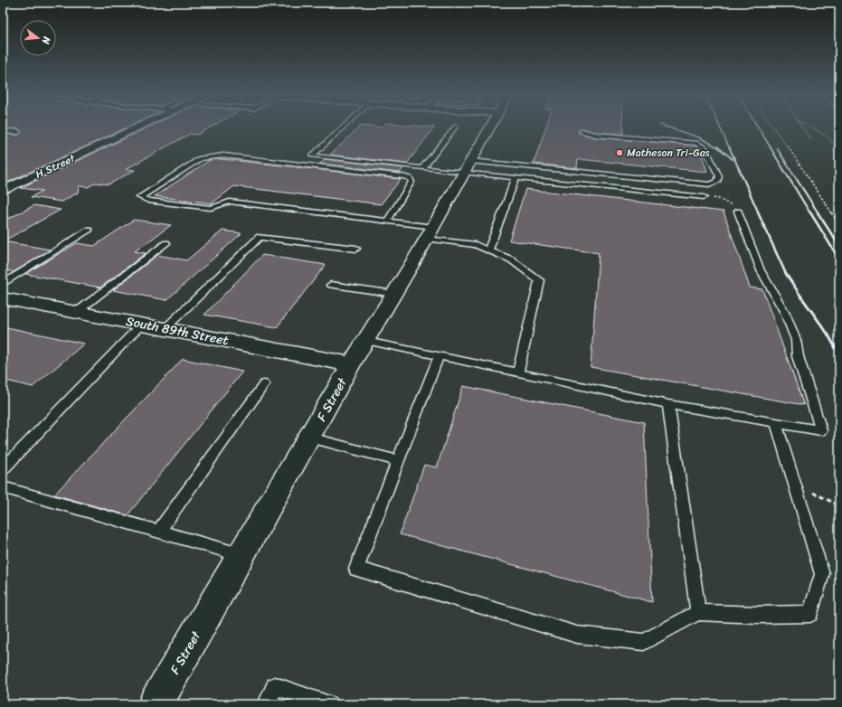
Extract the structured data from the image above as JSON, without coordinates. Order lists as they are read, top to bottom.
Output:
{
  "streets": {
    "main road": ["H Street", "South 89th Street", "F Street"]
  },
  "crossings": [
    ["South 89th Street", "F Street"]
  ],
  "places": ["Matheson Tri-Gas"],
  "north": "right"
}
